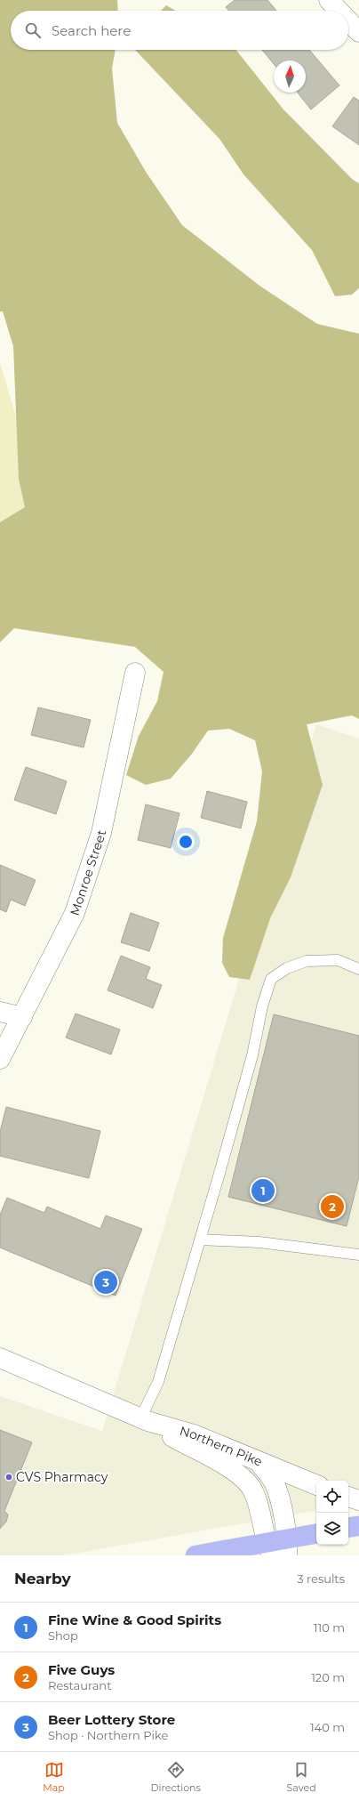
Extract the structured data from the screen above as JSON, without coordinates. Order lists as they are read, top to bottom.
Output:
{
  "streets": {
    "main road": ["Monroe Street", "Northern Pike"]
  },
  "places": ["CVS Pharmacy"],
  "north": "top",
  "page": {
    "search": "Search here",
    "pins": ["1", "2", "3"],
    "heading": ["Nearby", "3 results"],
    "list": [
      {
        "mark": "1",
        "name": "Fine Wine & Good Spirits",
        "note": "Shop",
        "value": "110 m"
      },
      {
        "mark": "2",
        "name": "Five Guys",
        "note": "Restaurant",
        "value": "120 m"
      },
      {
        "mark": "3",
        "name": "Beer Lottery Store",
        "note": "Shop · Northern Pike",
        "value": "140 m"
      }
    ],
    "nav": ["Map", "Directions", "Saved"]
  }
}
